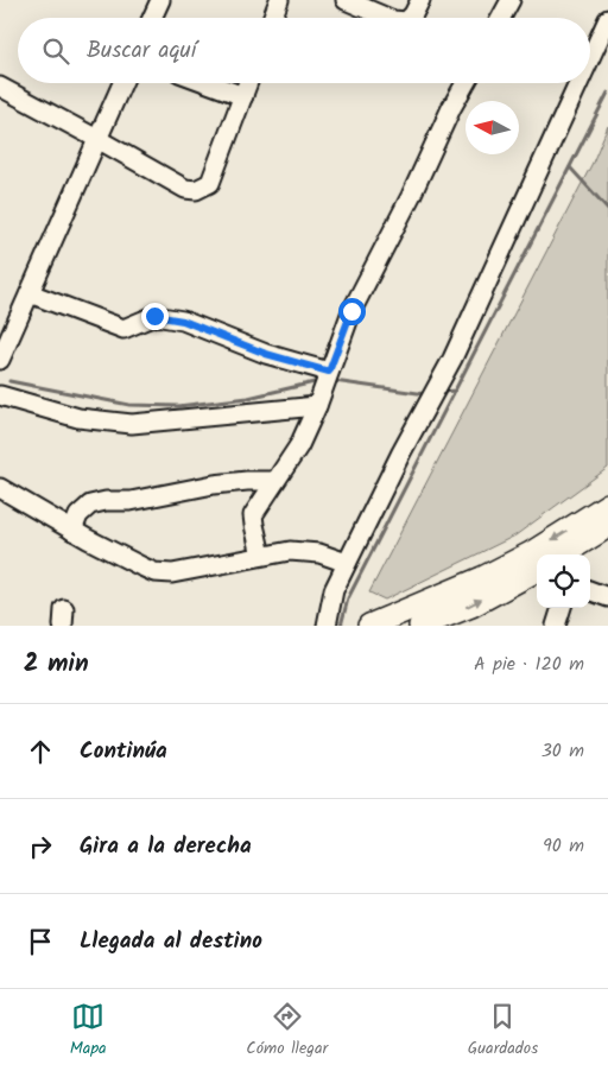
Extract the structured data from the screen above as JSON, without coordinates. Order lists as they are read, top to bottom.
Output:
{
  "north": "left",
  "page": {
    "search": "Buscar aquí",
    "heading": ["2 min", "A pie · 120 m"],
    "list": [
      ["Continúa", "30 m"],
      ["Gira a la derecha", "90 m"],
      "Llegada al destino"
    ],
    "nav": ["Mapa", "Cómo llegar", "Guardados"]
  }
}
